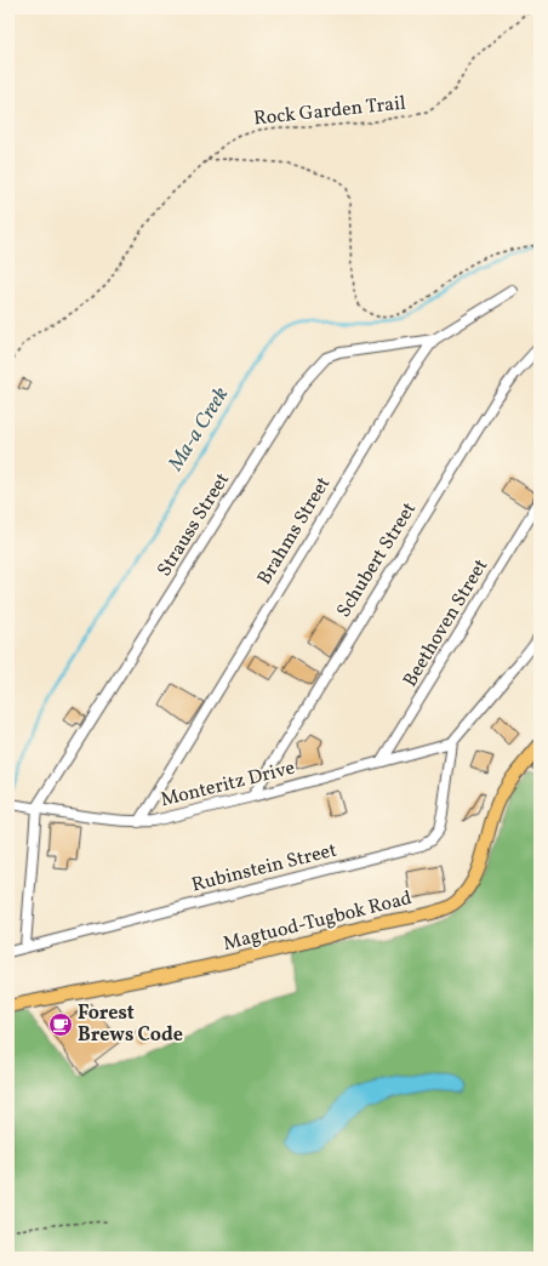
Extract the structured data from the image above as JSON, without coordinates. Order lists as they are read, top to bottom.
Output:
{
  "streets": {
    "main road": ["Magtuod-Tugbok Road"],
    "street": [
      "Strauss Street",
      "Brahms Street",
      "Schubert Street",
      "Beethoven Street",
      "Monteritz Drive",
      "Rubinstein Street"
    ],
    "path": ["Rock Garden Trail"]
  },
  "crossings": [
    ["Strauss Street", "Brahms Street"],
    ["Strauss Street", "Monteritz Drive"],
    ["Brahms Street", "Monteritz Drive"],
    ["Schubert Street", "Monteritz Drive"],
    ["Beethoven Street", "Monteritz Drive"],
    ["Monteritz Drive", "Rubinstein Street"]
  ],
  "water": ["Ma-a Creek"],
  "places": {
    "cafe": ["Forest Brews Code"]
  }
}
